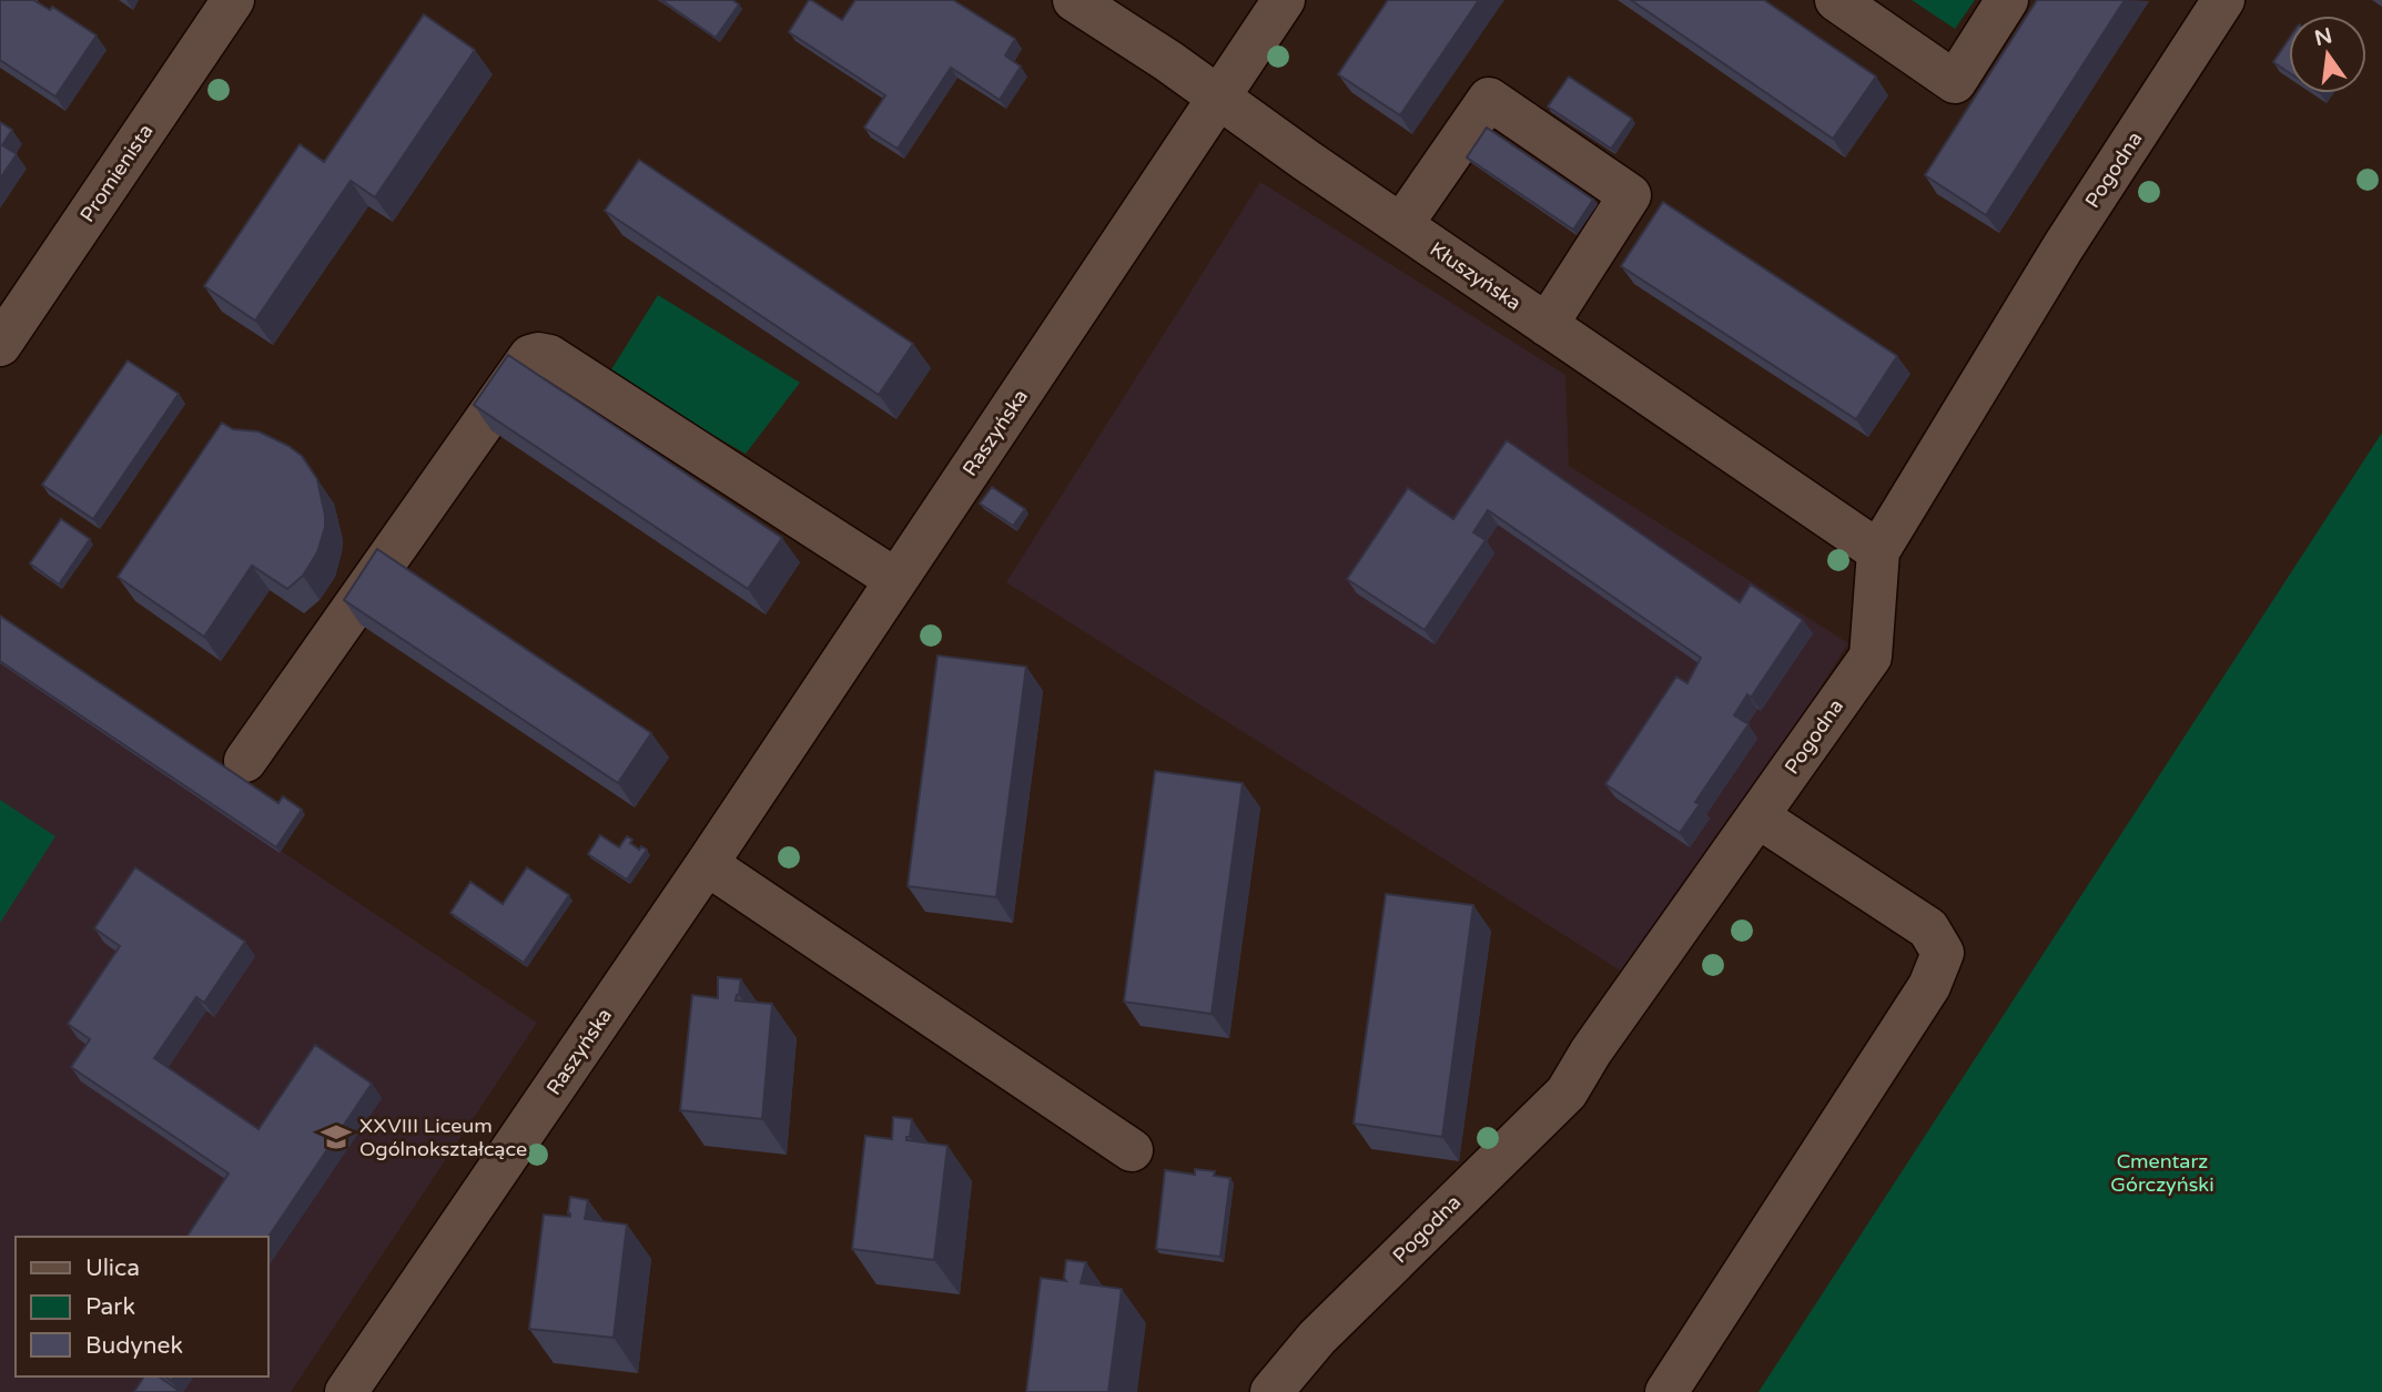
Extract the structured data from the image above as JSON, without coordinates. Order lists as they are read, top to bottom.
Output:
{
  "streets": {
    "street": [
      "Pogodna",
      "Promienista",
      "Kłuszyńska",
      "Raszyńska"
    ]
  },
  "crossings": [
    ["Pogodna", "Kłuszyńska"],
    ["Kłuszyńska", "Raszyńska"]
  ],
  "parks": ["Cmentarz Górczyński"],
  "places": {
    "school or university": ["XXVIII Liceum Ogólnokształcące"]
  },
  "legend": ["Ulica", "Park", "Budynek"],
  "north": "top"
}
